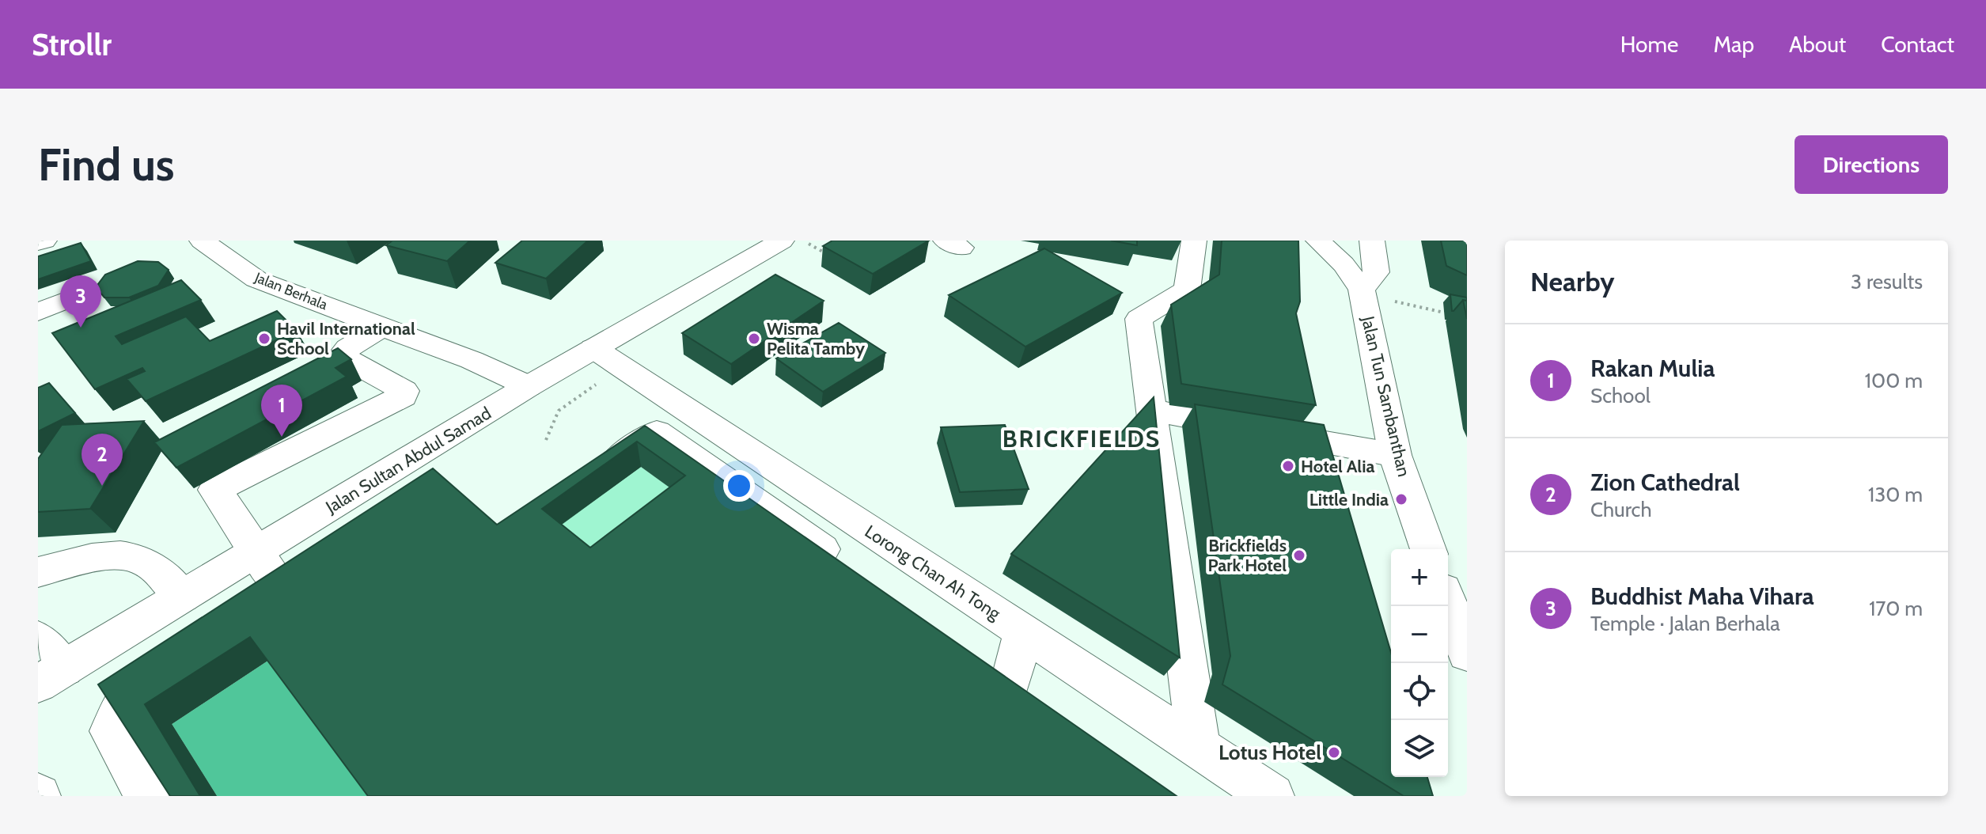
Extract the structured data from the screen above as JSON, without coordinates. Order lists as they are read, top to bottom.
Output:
{
  "streets": {
    "main road": [
      "Jalan Berhala",
      "Jalan Tun Sambanthan",
      "Jalan Sultan Abdul Samad",
      "Lorong Chan Ah Tong"
    ]
  },
  "crossings": [
    ["Jalan Berhala", "Jalan Sultan Abdul Samad"],
    ["Jalan Sultan Abdul Samad", "Lorong Chan Ah Tong"]
  ],
  "districts": ["BRICKFIELDS"],
  "places": [
    "Havil International School",
    "Wisma Pelita Tamby",
    "Hotel Alia",
    "Little India",
    "Brickfields Park Hotel",
    "Lotus Hotel"
  ],
  "page": {
    "header": "Strollr",
    "nav": [
      "Home",
      "Map",
      "About",
      "Contact"
    ],
    "buttons": "Directions",
    "title": "Find us",
    "heading": ["Nearby", "3 results"],
    "pins": ["3", "1", "2"],
    "list": [
      {
        "mark": "1",
        "name": "Rakan Mulia",
        "note": "School",
        "value": "100 m"
      },
      {
        "mark": "2",
        "name": "Zion Cathedral",
        "note": "Church",
        "value": "130 m"
      },
      {
        "mark": "3",
        "name": "Buddhist Maha Vihara",
        "note": "Temple · Jalan Berhala",
        "value": "170 m"
      }
    ],
    "map_buttons": ["+", "−"]
  }
}
